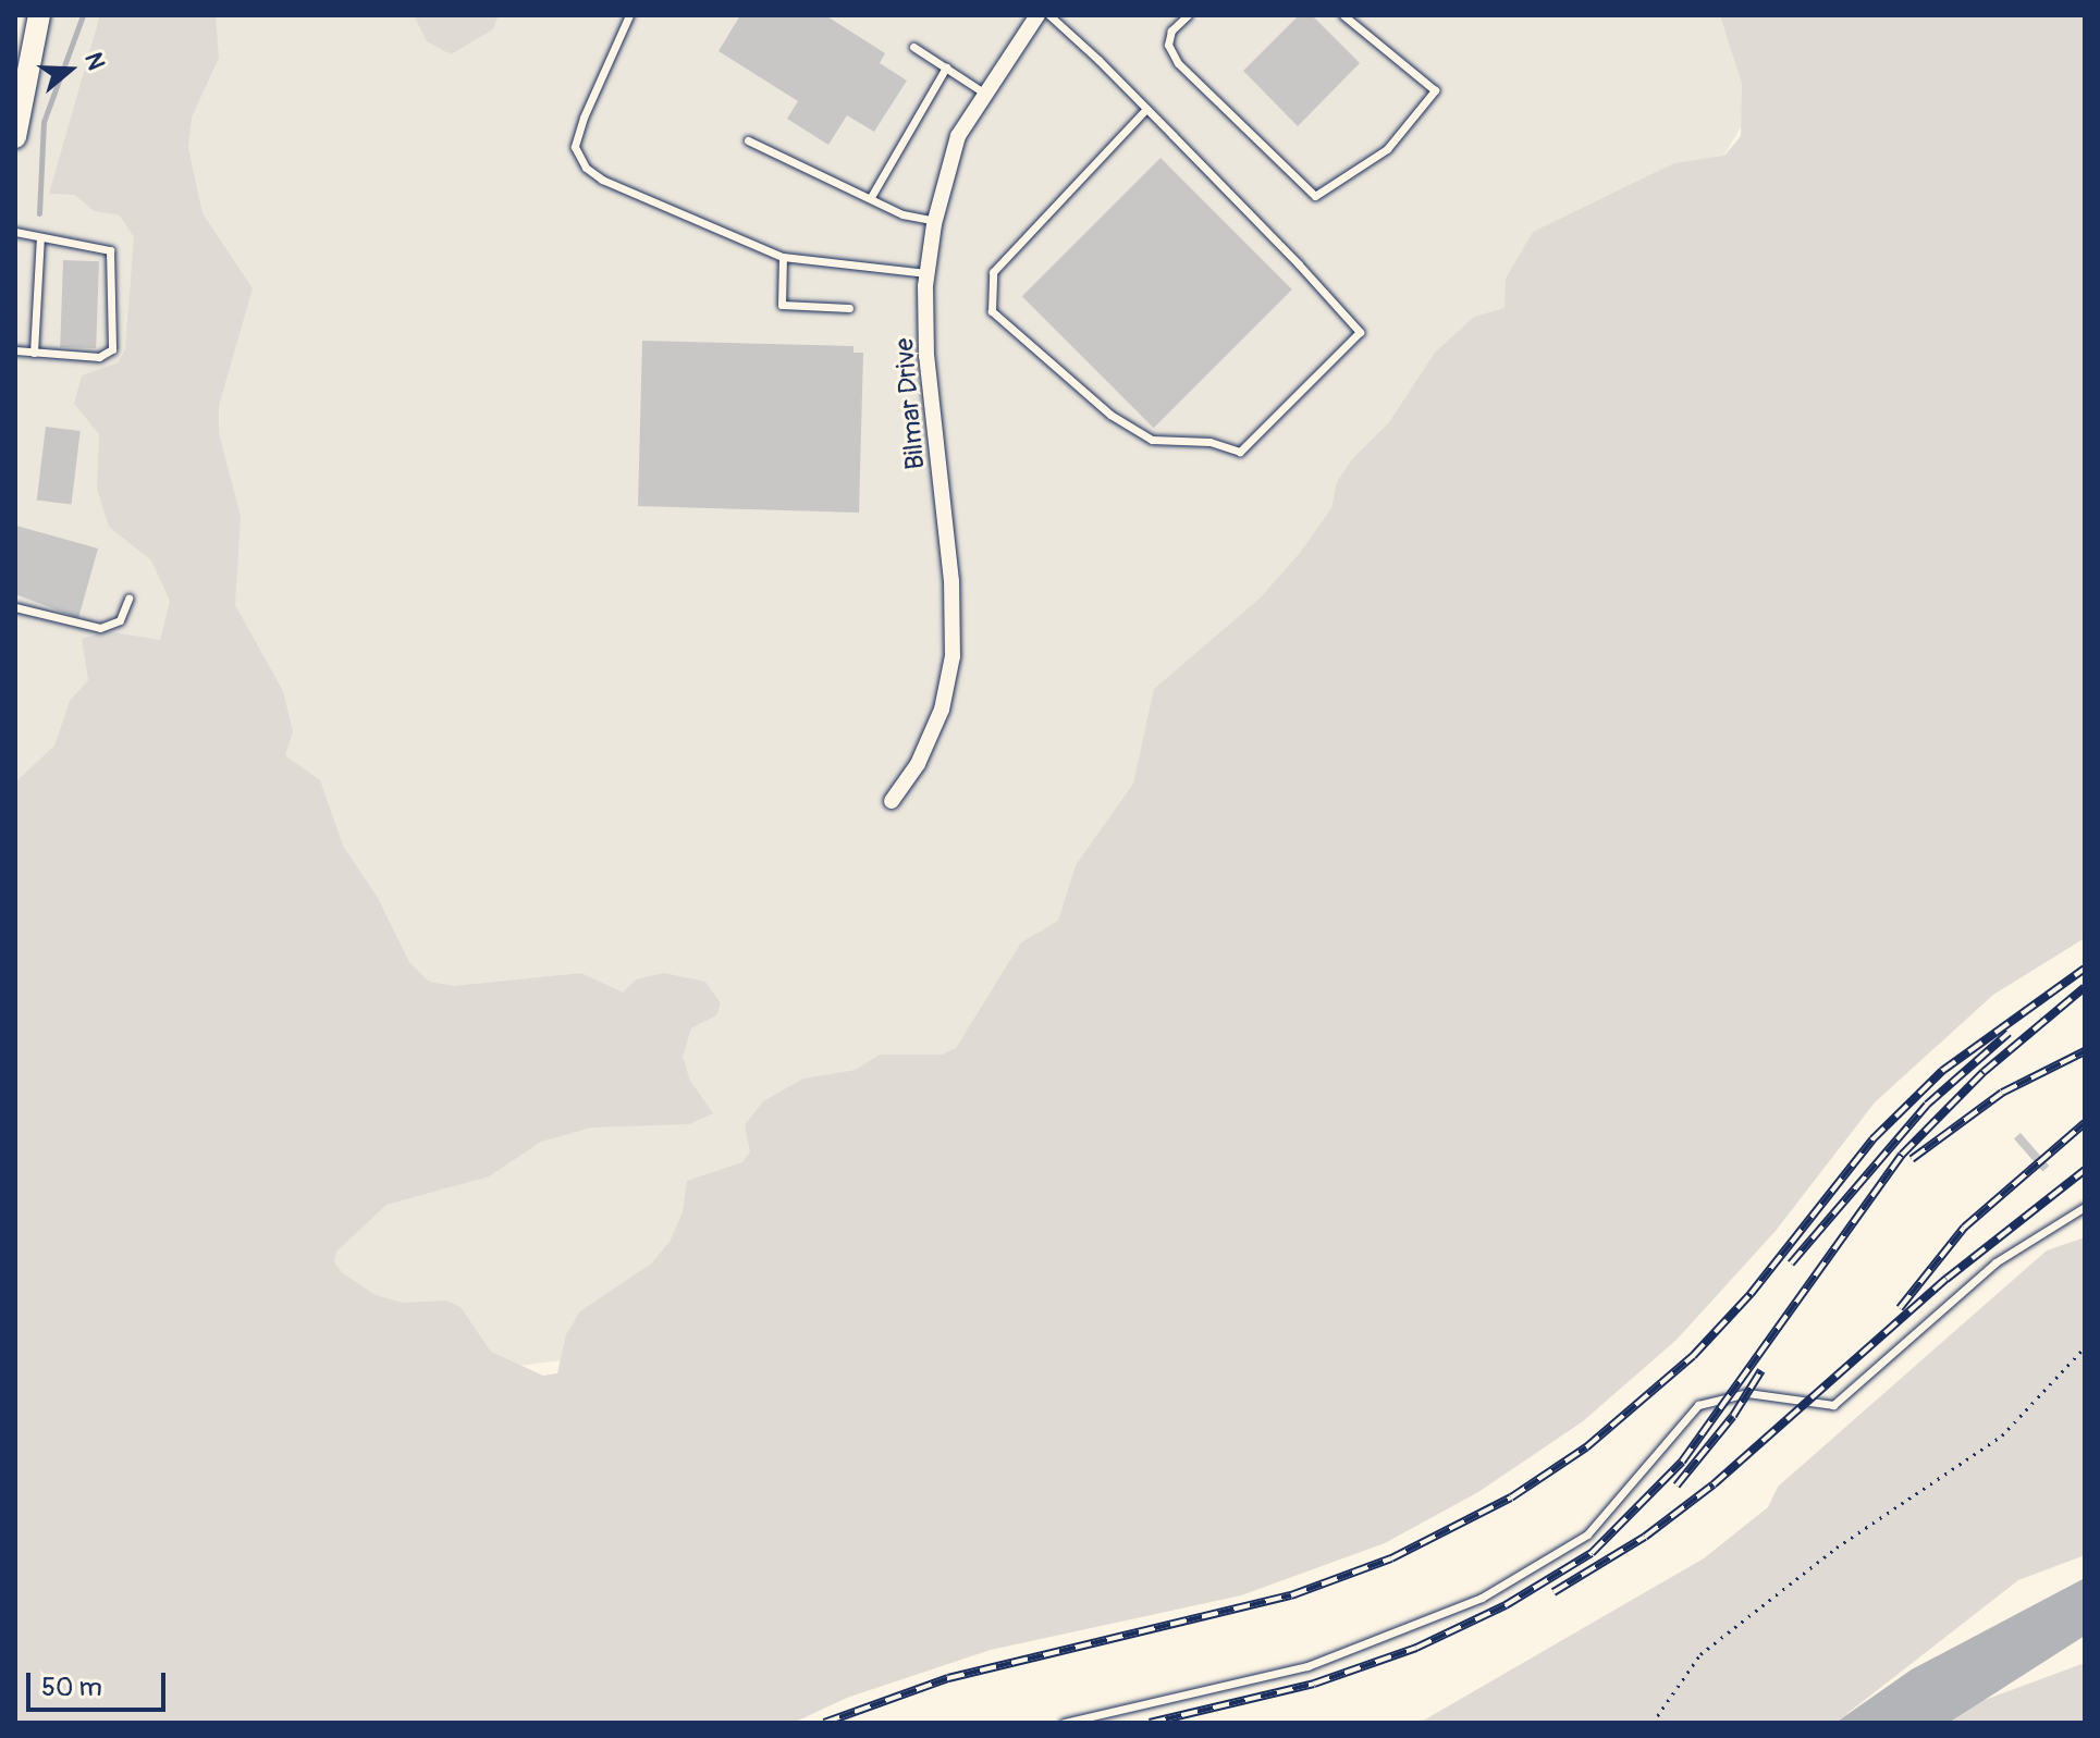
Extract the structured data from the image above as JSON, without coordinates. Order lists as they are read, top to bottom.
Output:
{
  "streets": {
    "street": ["Bilmar Drive"]
  },
  "scale_bar": "50 m",
  "north": "right"
}
